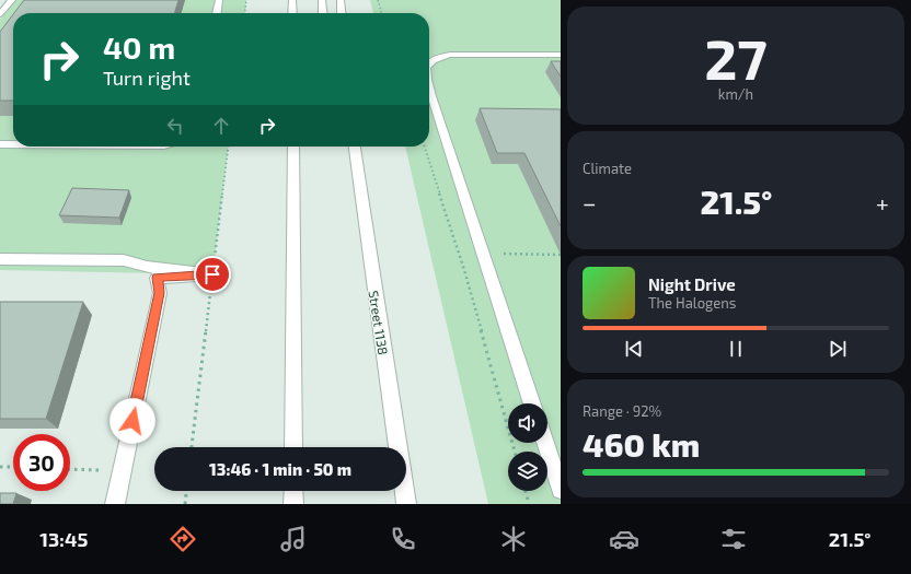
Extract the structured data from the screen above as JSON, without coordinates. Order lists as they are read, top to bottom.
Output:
{
  "streets": {
    "street": ["Street 1138"]
  },
  "page": {
    "tile": [
      ["27", "km/h"],
      "Climate",
      ["Range · 92%", "460 km"]
    ],
    "turn": ["40 m", "Turn right"],
    "heat": ["−", "21.5°", "+"],
    "song": ["Night Drive", "The Halogens"],
    "limit": "30",
    "trip": "13:46 · 1 min · 50 m",
    "tabs": ["13:45", "21.5°"]
  }
}
